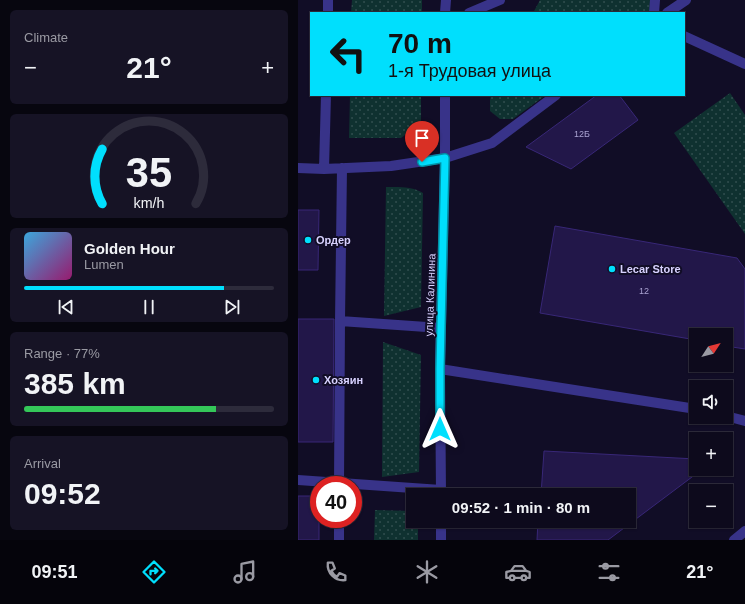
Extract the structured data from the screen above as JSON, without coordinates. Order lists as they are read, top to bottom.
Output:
{
  "streets": {
    "street": ["улица Калинина"]
  },
  "places": ["Ордер", "Lecar Store", "Хозяин"],
  "house_numbers": ["12Б", "12"],
  "north": "top right",
  "page": {
    "tile": [
      "Climate",
      ["Range · 77%", "385 km"],
      ["Arrival", "09:52"]
    ],
    "turn": ["70 m", "1-я Трудовая улица"],
    "heat": ["−", "21°", "+"],
    "song": ["Golden Hour", "Lumen"],
    "map_buttons": ["+", "−"],
    "limit": "40",
    "trip": "09:52 · 1 min · 80 m",
    "tabs": ["09:51", "21°"],
    "gauge": ["35", "km/h"]
  }
}
